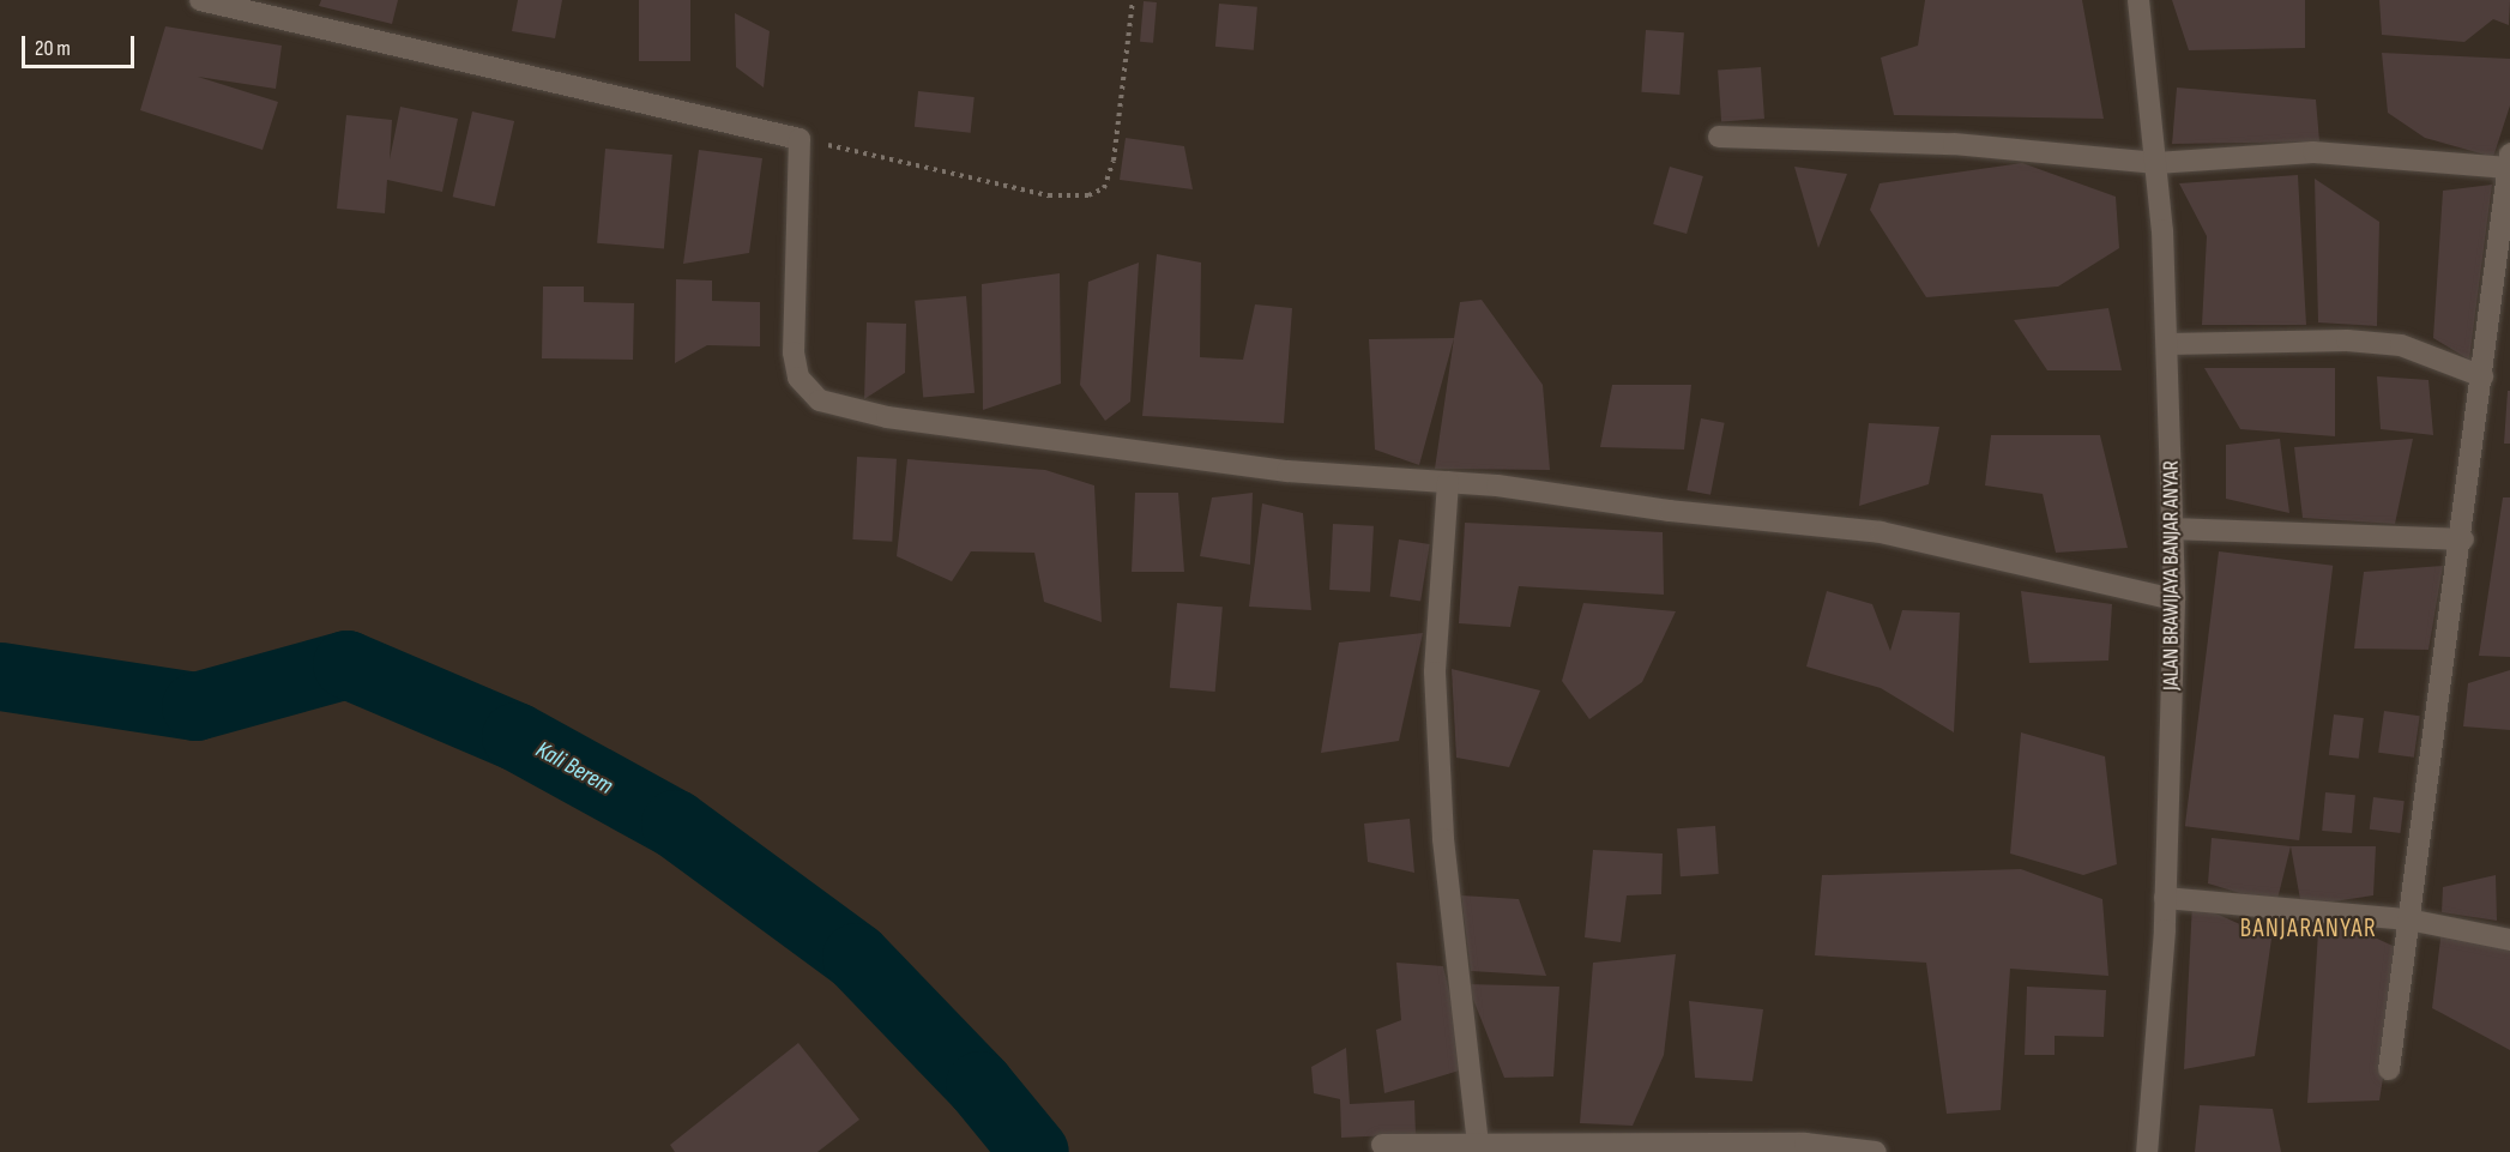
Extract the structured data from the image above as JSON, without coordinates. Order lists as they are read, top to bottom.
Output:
{
  "streets": {
    "street": ["JALAN BRAWIJAYA BANJAR ANYAR"]
  },
  "districts": ["BANJARANYAR"],
  "water": ["Kali Berem"],
  "scale_bar": "20 m"
}
